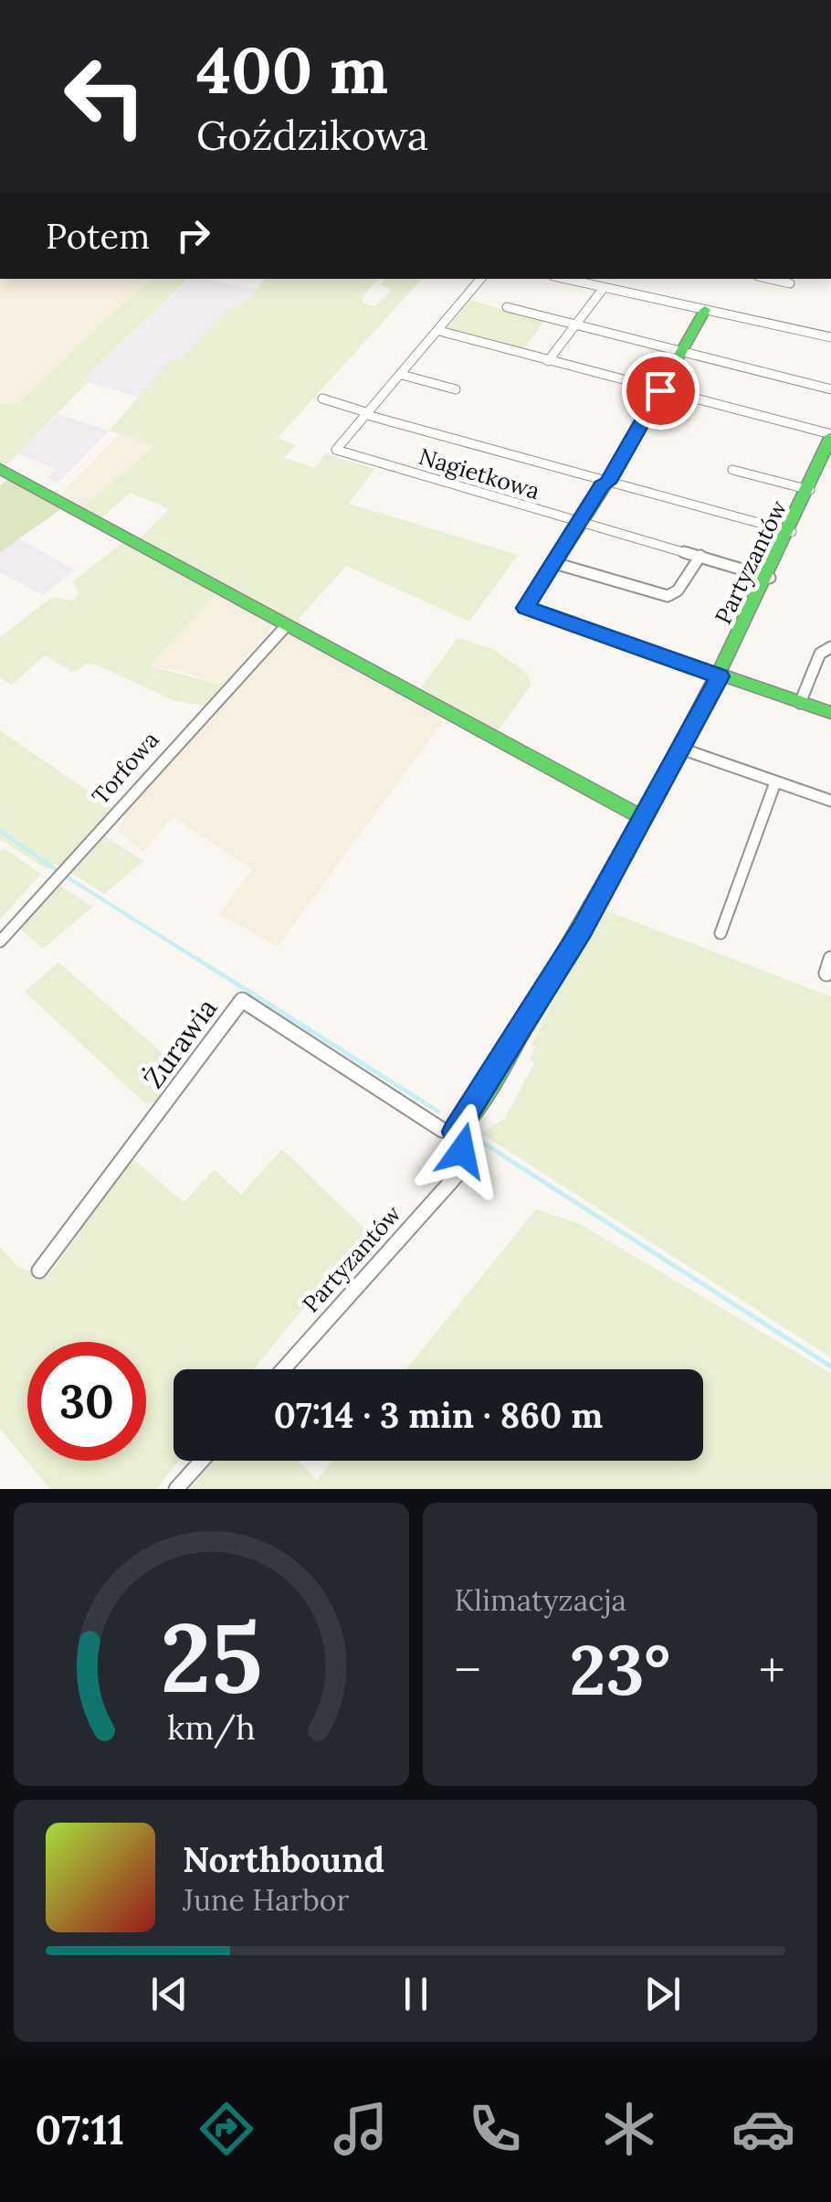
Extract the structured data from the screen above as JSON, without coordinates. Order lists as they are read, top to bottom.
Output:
{
  "streets": {
    "street": [
      "Nagietkowa",
      "Partyzantów",
      "Torfowa",
      "Żurawia"
    ]
  },
  "crossings": [
    ["Nagietkowa", "Partyzantów"],
    ["Partyzantów", "Żurawia"]
  ],
  "page": {
    "turn": ["400 m", "Goździkowa"],
    "then": "Potem",
    "limit": "30",
    "trip": "07:14 · 3 min · 860 m",
    "tile": "Klimatyzacja",
    "heat": ["−", "23°", "+"],
    "song": ["Northbound", "June Harbor"],
    "tabs": "07:11",
    "gauge": ["25", "km/h"]
  }
}
